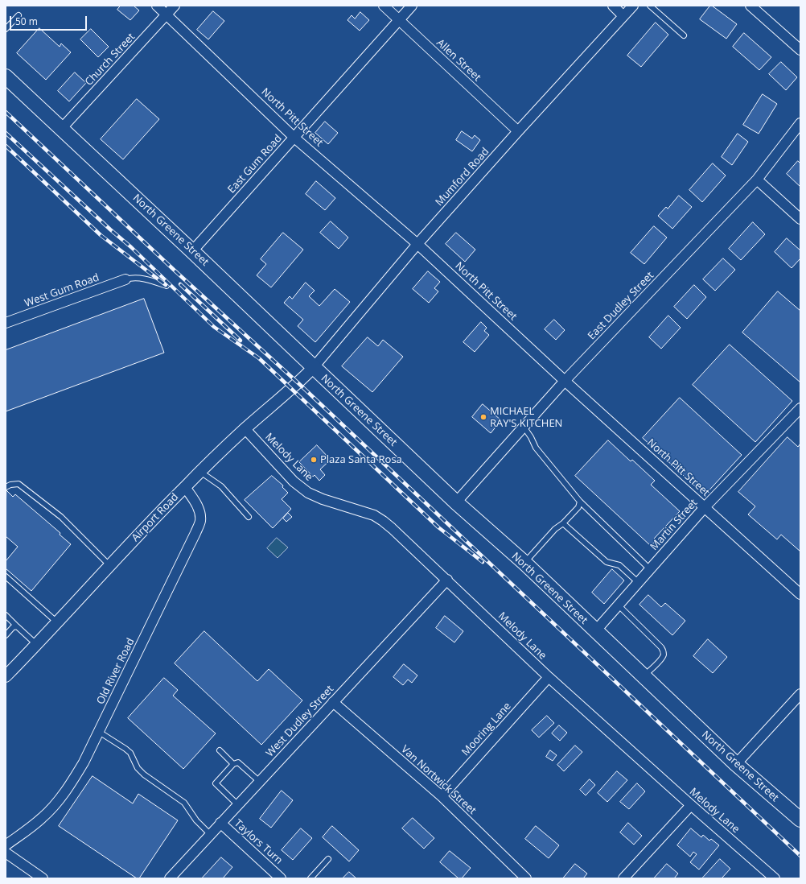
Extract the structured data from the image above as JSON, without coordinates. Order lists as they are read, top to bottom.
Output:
{
  "streets": {
    "main road": ["North Greene Street"],
    "street": [
      "Church Street",
      "Allen Street",
      "North Pitt Street",
      "East Gum Road",
      "Mumford Road",
      "West Gum Road",
      "East Dudley Street",
      "Melody Lane",
      "Airport Road",
      "Martin Street",
      "Old River Road",
      "West Dudley Street",
      "Mooring Lane",
      "Van Nortwick Street",
      "Taylors Turn"
    ]
  },
  "crossings": [
    ["Church Street", "North Pitt Street"],
    ["Church Street", "North Greene Street"],
    ["Allen Street", "East Gum Road"],
    ["Allen Street", "Mumford Road"],
    ["North Pitt Street", "East Gum Road"],
    ["North Pitt Street", "Mumford Road"],
    ["North Pitt Street", "East Dudley Street"],
    ["North Pitt Street", "Martin Street"],
    ["East Gum Road", "North Greene Street"],
    ["Mumford Road", "North Greene Street"],
    ["Mumford Road", "Airport Road"],
    ["North Greene Street", "East Dudley Street"],
    ["North Greene Street", "Airport Road"],
    ["North Greene Street", "Martin Street"],
    ["Melody Lane", "Airport Road"],
    ["Melody Lane", "West Dudley Street"],
    ["Melody Lane", "Mooring Lane"],
    ["Airport Road", "Old River Road"],
    ["West Dudley Street", "Van Nortwick Street"],
    ["West Dudley Street", "Taylors Turn"],
    ["Mooring Lane", "Van Nortwick Street"]
  ],
  "places": ["MICHAEL RAY'S KITCHEN", "Plaza Santa Rosa"],
  "scale_bar": "50 m"
}
